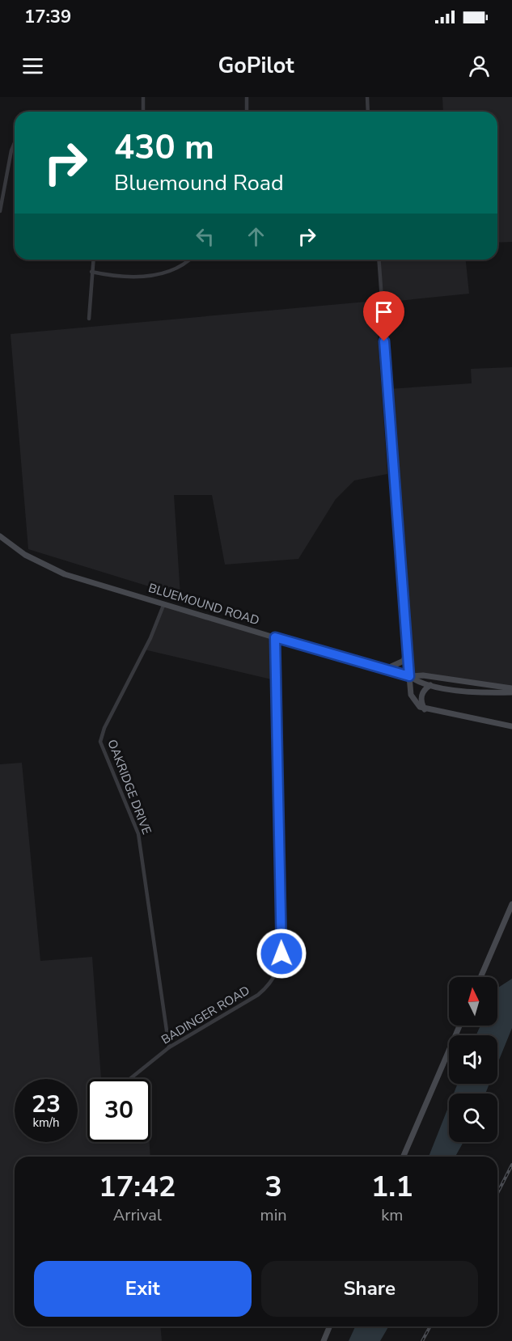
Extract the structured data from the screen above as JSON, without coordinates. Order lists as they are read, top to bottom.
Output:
{
  "streets": {
    "main road": ["BLUEMOUND ROAD"],
    "street": ["OAKRIDGE DRIVE", "BADINGER ROAD"]
  },
  "crossings": [
    ["BLUEMOUND ROAD", "OAKRIDGE DRIVE"],
    ["BLUEMOUND ROAD", "BADINGER ROAD"],
    ["OAKRIDGE DRIVE", "BADINGER ROAD"]
  ],
  "north": "top",
  "page": {
    "status": "17:39",
    "header": "GoPilot",
    "turn": ["430 m", "Bluemound Road"],
    "speed": "23 km/h",
    "limit": "30",
    "eta": [
      "17:42",
      "Arrival",
      "3",
      "min",
      "1.1",
      "km"
    ],
    "buttons": ["Exit", "Share"]
  }
}
